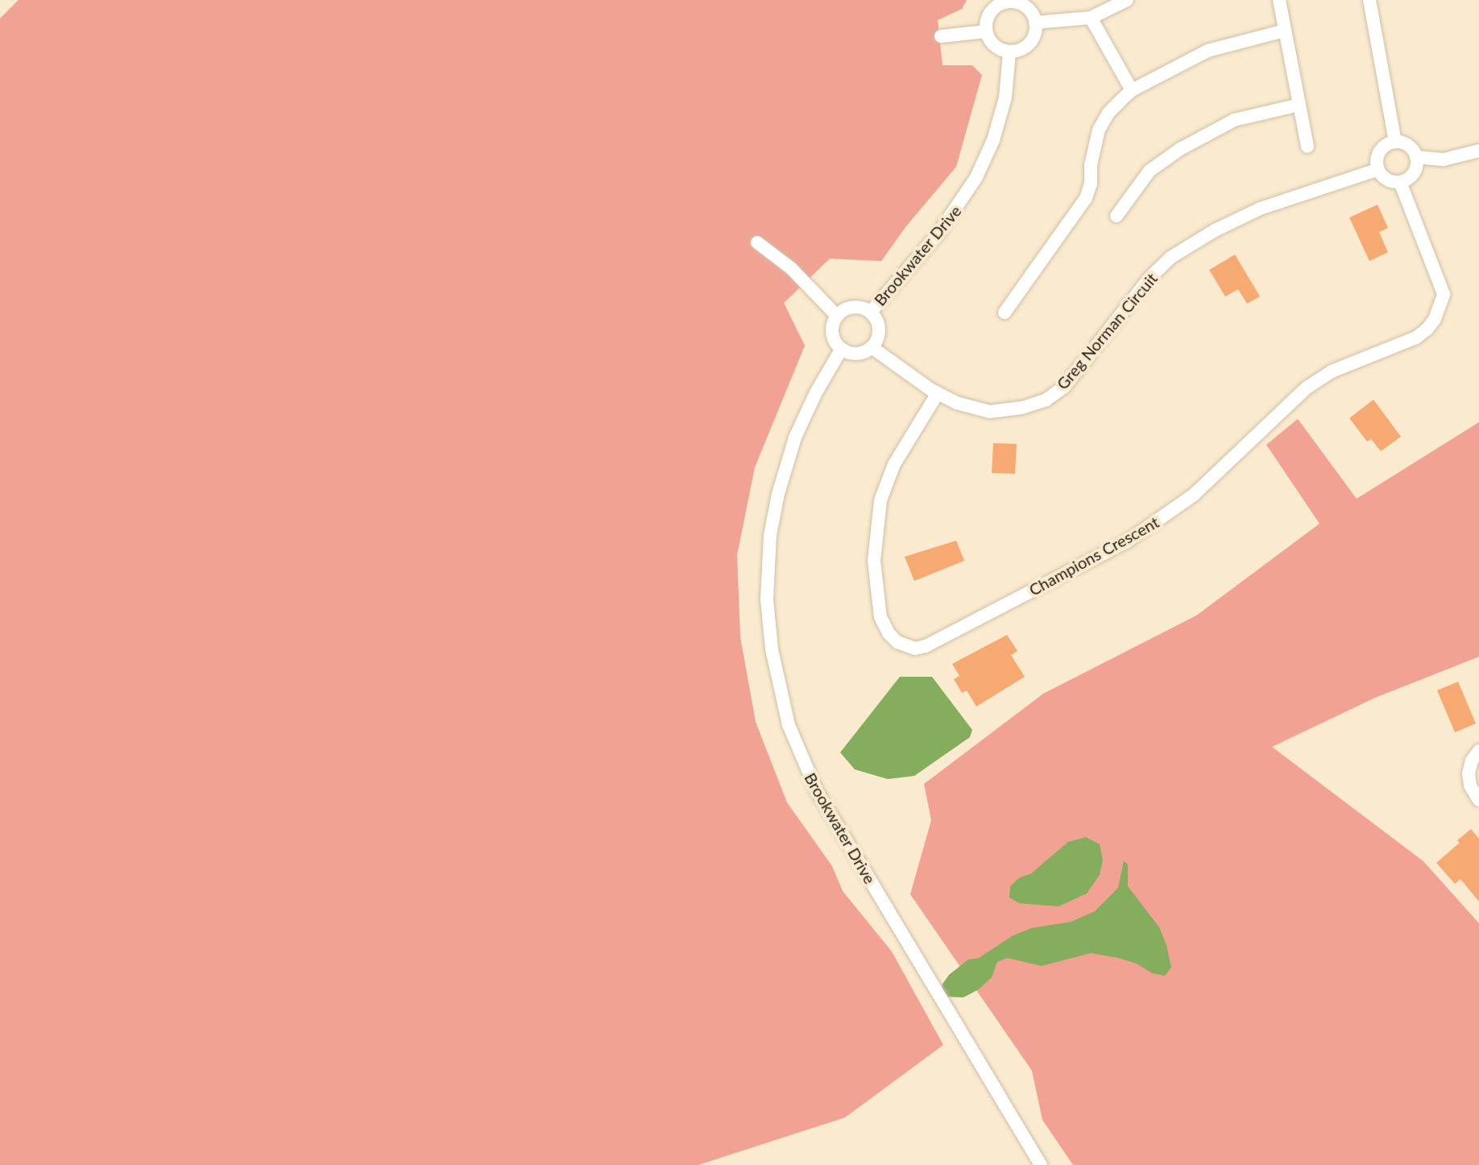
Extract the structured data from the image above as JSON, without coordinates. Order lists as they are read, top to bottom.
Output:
{
  "streets": {
    "street": ["Brookwater Drive", "Greg Norman Circuit", "Champions Crescent"]
  },
  "crossings": [
    ["Brookwater Drive", "Greg Norman Circuit"],
    ["Greg Norman Circuit", "Champions Crescent"]
  ]
}
